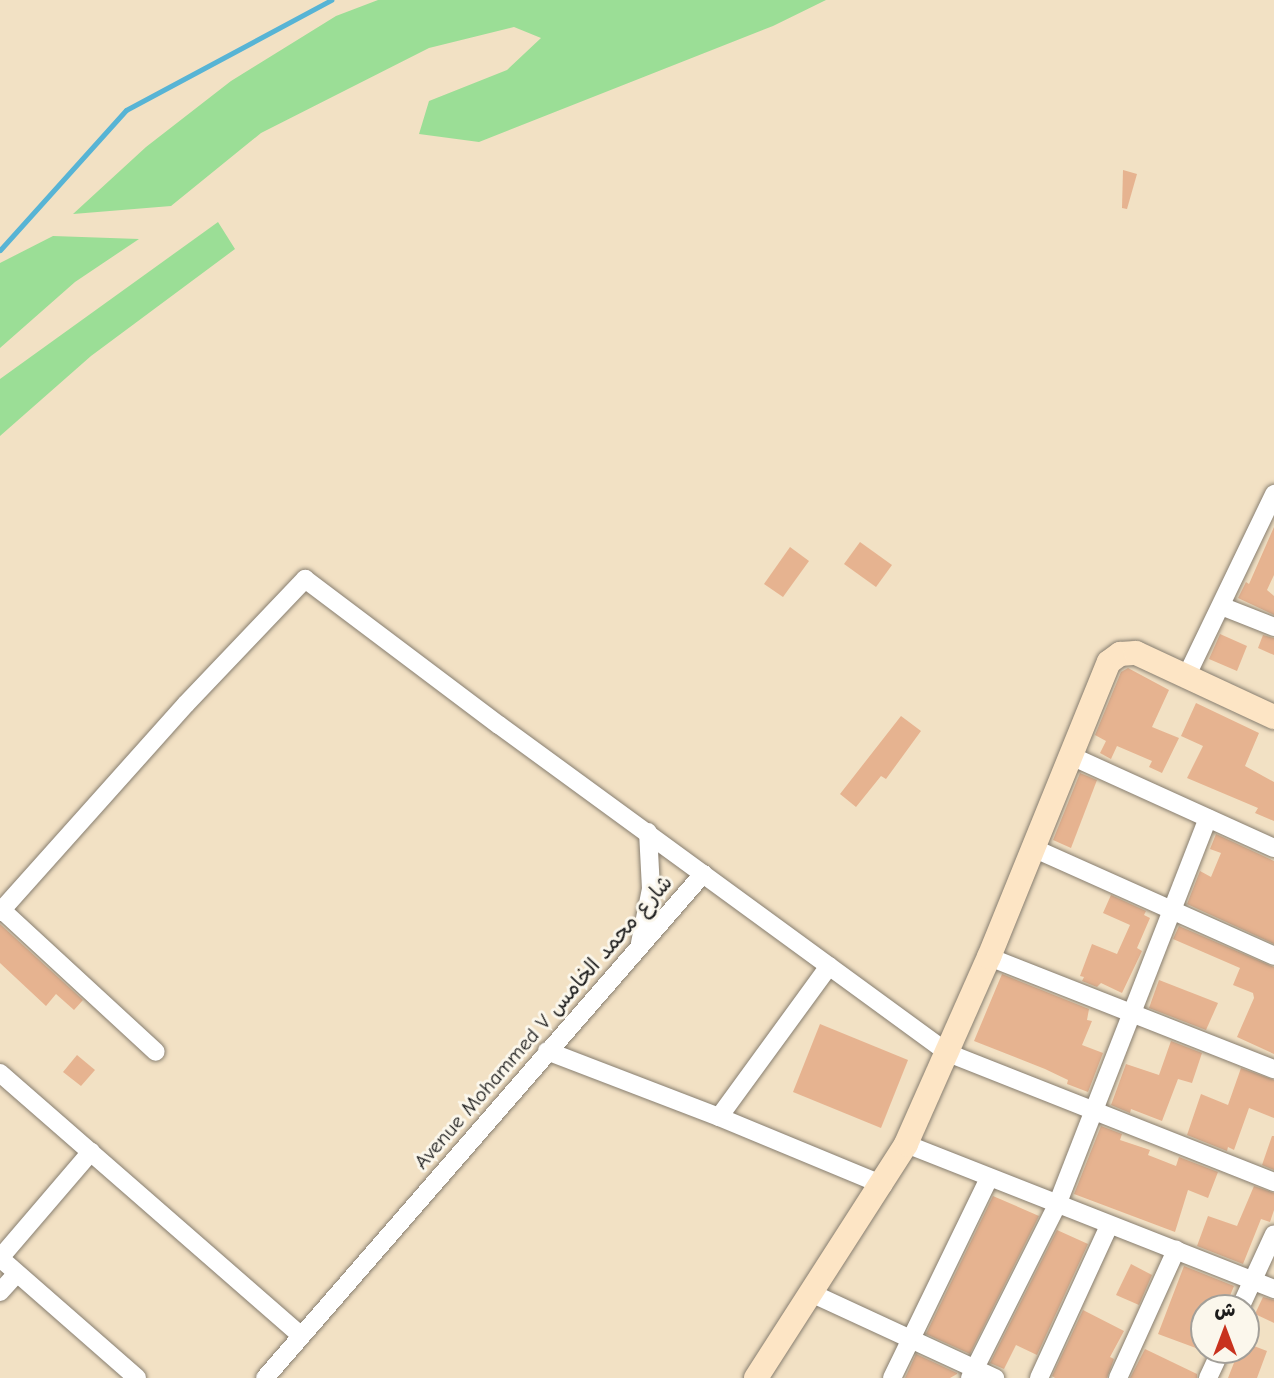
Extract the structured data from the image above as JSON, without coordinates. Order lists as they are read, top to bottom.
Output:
{
  "streets": {
    "street": ["Avenue Mohammed V شارع محمد الخامس"]
  },
  "north": "top"
}
